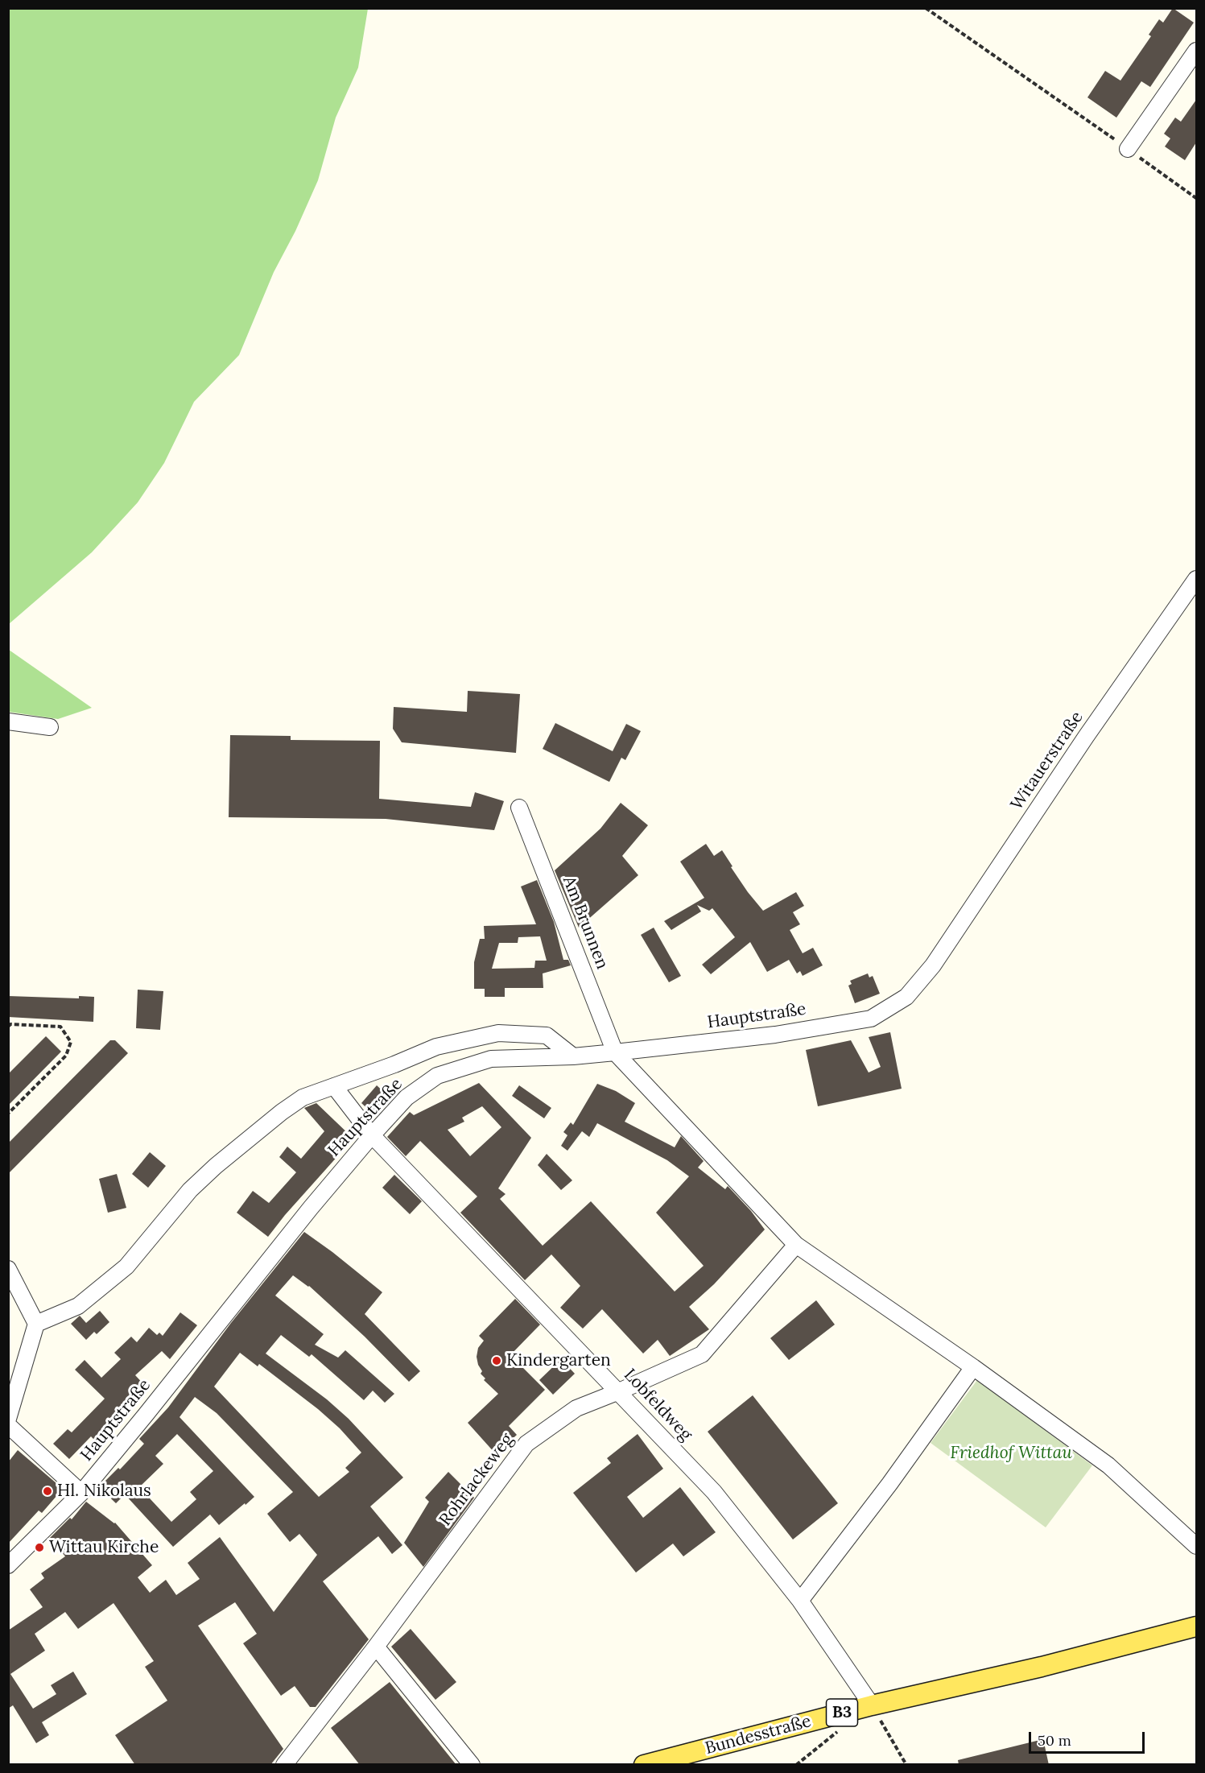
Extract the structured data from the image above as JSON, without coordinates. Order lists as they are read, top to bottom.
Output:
{
  "streets": {
    "main road": ["B3", "Bundesstraße"],
    "street": [
      "Witauerstraße",
      "Am Brunnen",
      "Hauptstraße",
      "Lobfeldweg",
      "Rohrlackeweg"
    ]
  },
  "crossings": [
    ["Witauerstraße", "Hauptstraße"],
    ["Am Brunnen", "Hauptstraße"],
    ["Hauptstraße", "Lobfeldweg"],
    ["Lobfeldweg", "Rohrlackeweg"],
    ["Lobfeldweg", "Bundesstraße"]
  ],
  "parks": ["Friedhof Wittau"],
  "places": ["Kindergarten", "Hl. Nikolaus", "Wittau Kirche"],
  "scale_bar": "50 m"
}
